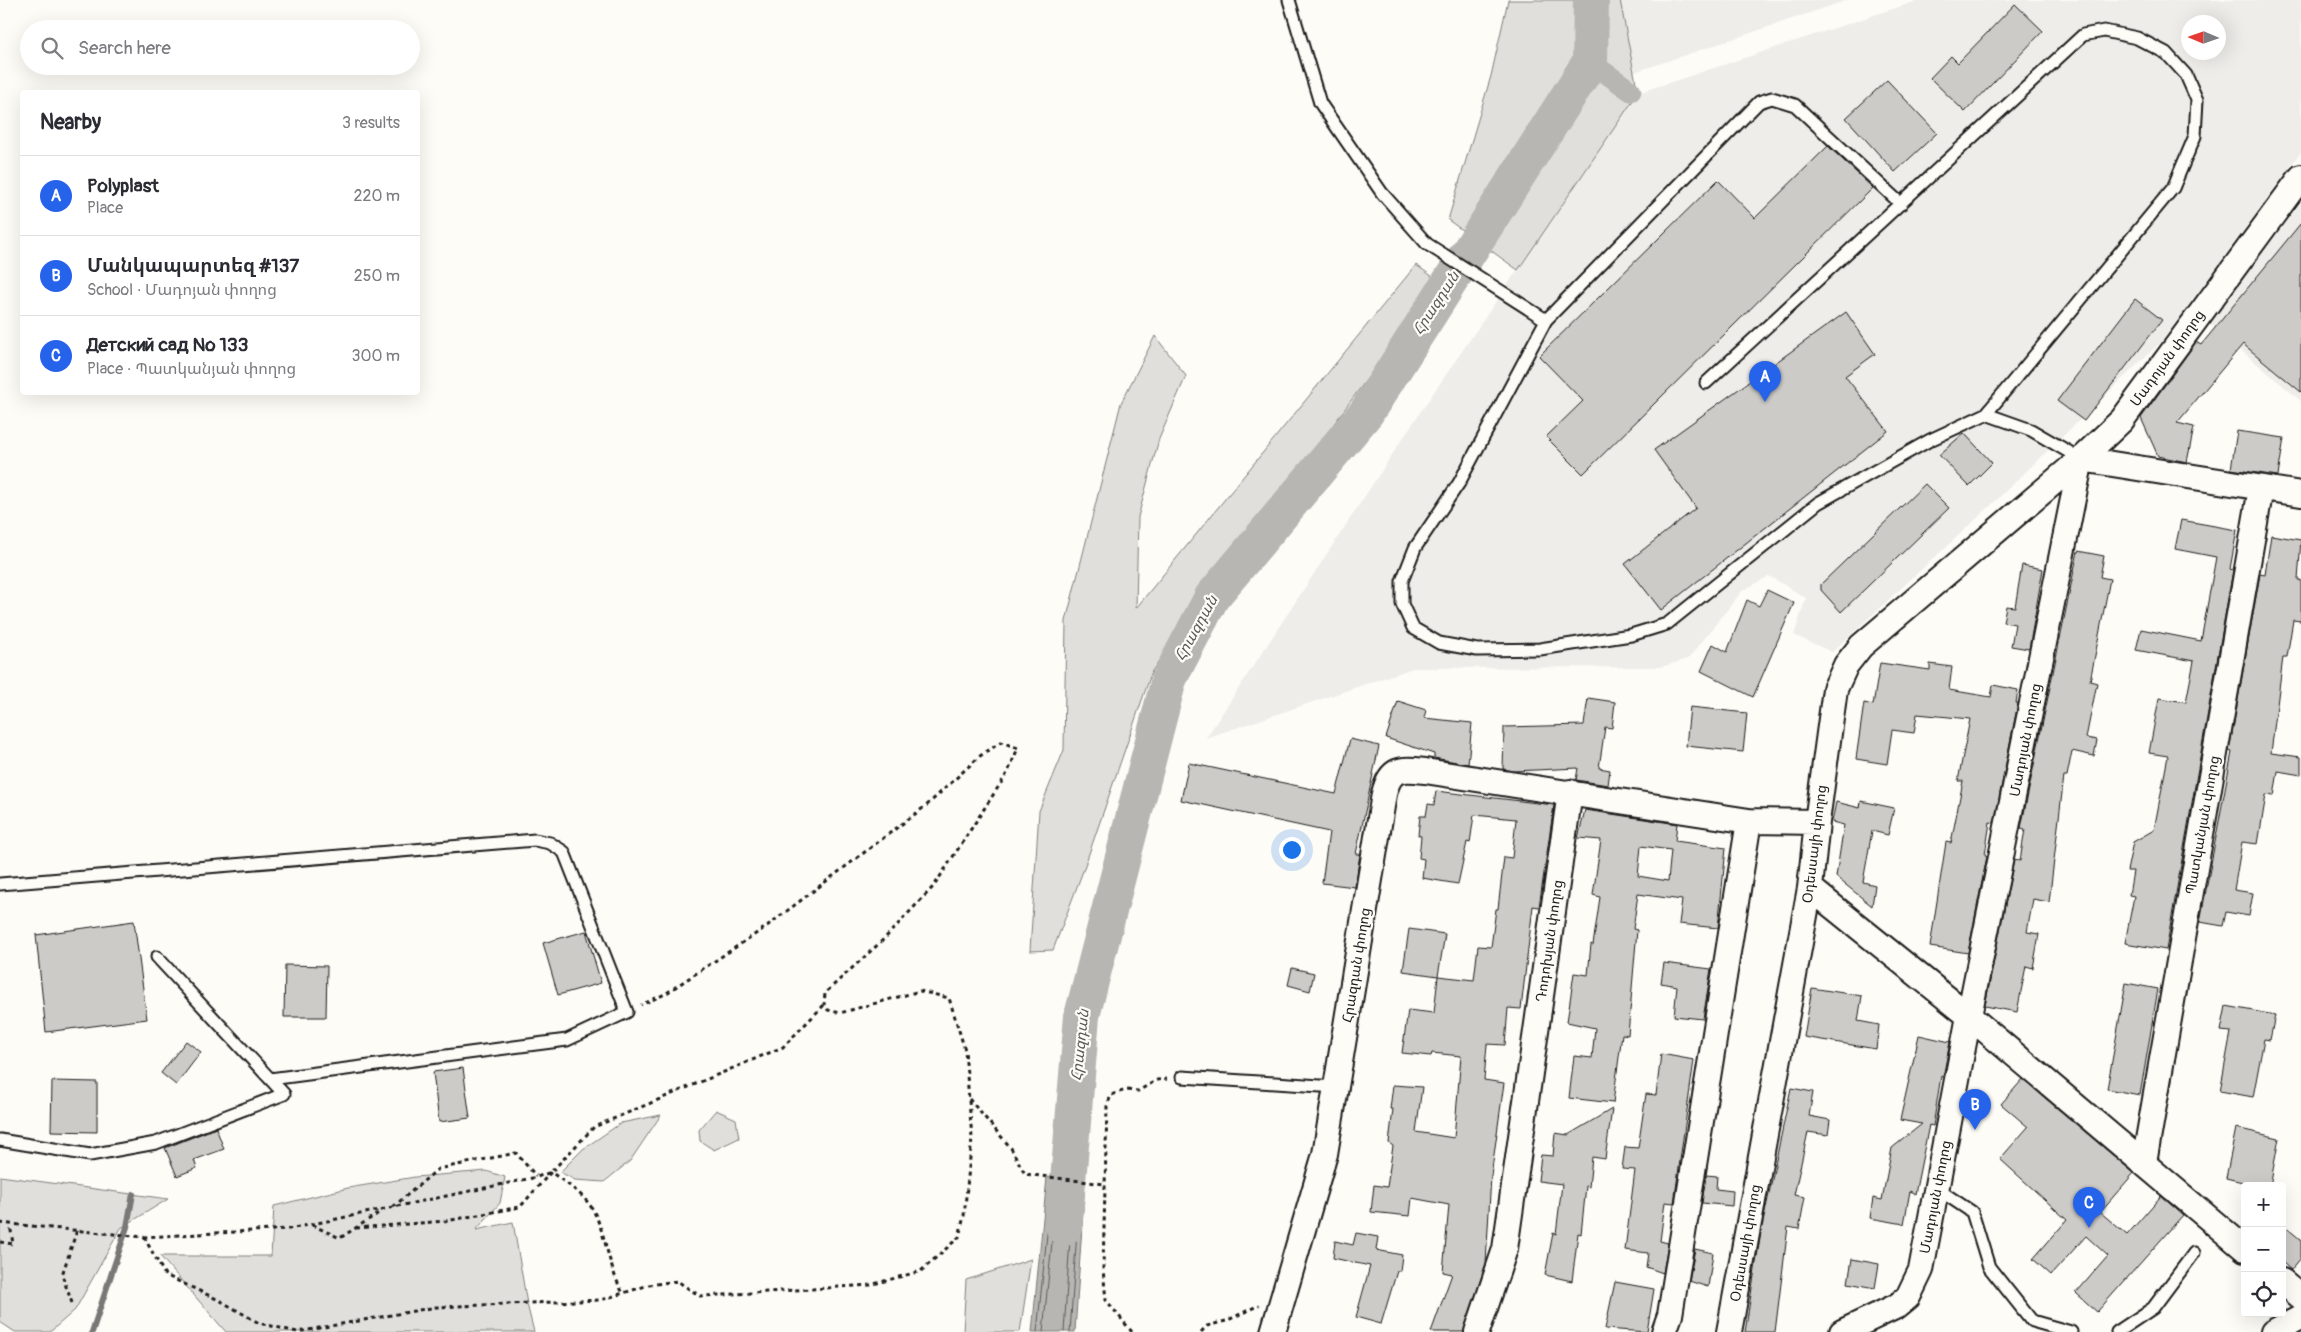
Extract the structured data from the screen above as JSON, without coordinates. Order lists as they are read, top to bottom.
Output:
{
  "streets": {
    "street": [
      "Մադոյան փողոց",
      "Պատկանյան փողոց",
      "Օդեսսայի փողոց",
      "Դոդոխյան փողոց",
      "Հրազդան փողոց"
    ]
  },
  "crossings": [
    ["Մադոյան փողոց", "Օդեսսայի փողոց"],
    ["Դոդոխյան փողոց", "Հրազդան փողոց"]
  ],
  "water": ["Հրազդան"],
  "north": "left",
  "page": {
    "search": "Search here",
    "heading": ["Nearby", "3 results"],
    "list": [
      {
        "mark": "A",
        "name": "Polyplast",
        "note": "Place",
        "value": "220 m"
      },
      {
        "mark": "B",
        "name": "Մանկապարտեզ #137",
        "note": "School · Մադոյան փողոց",
        "value": "250 m"
      },
      {
        "mark": "C",
        "name": "Детский сад № 133",
        "note": "Place · Պատկանյան փողոց",
        "value": "300 m"
      }
    ],
    "pins": ["A", "B", "C"],
    "map_buttons": ["+", "−"]
  }
}
